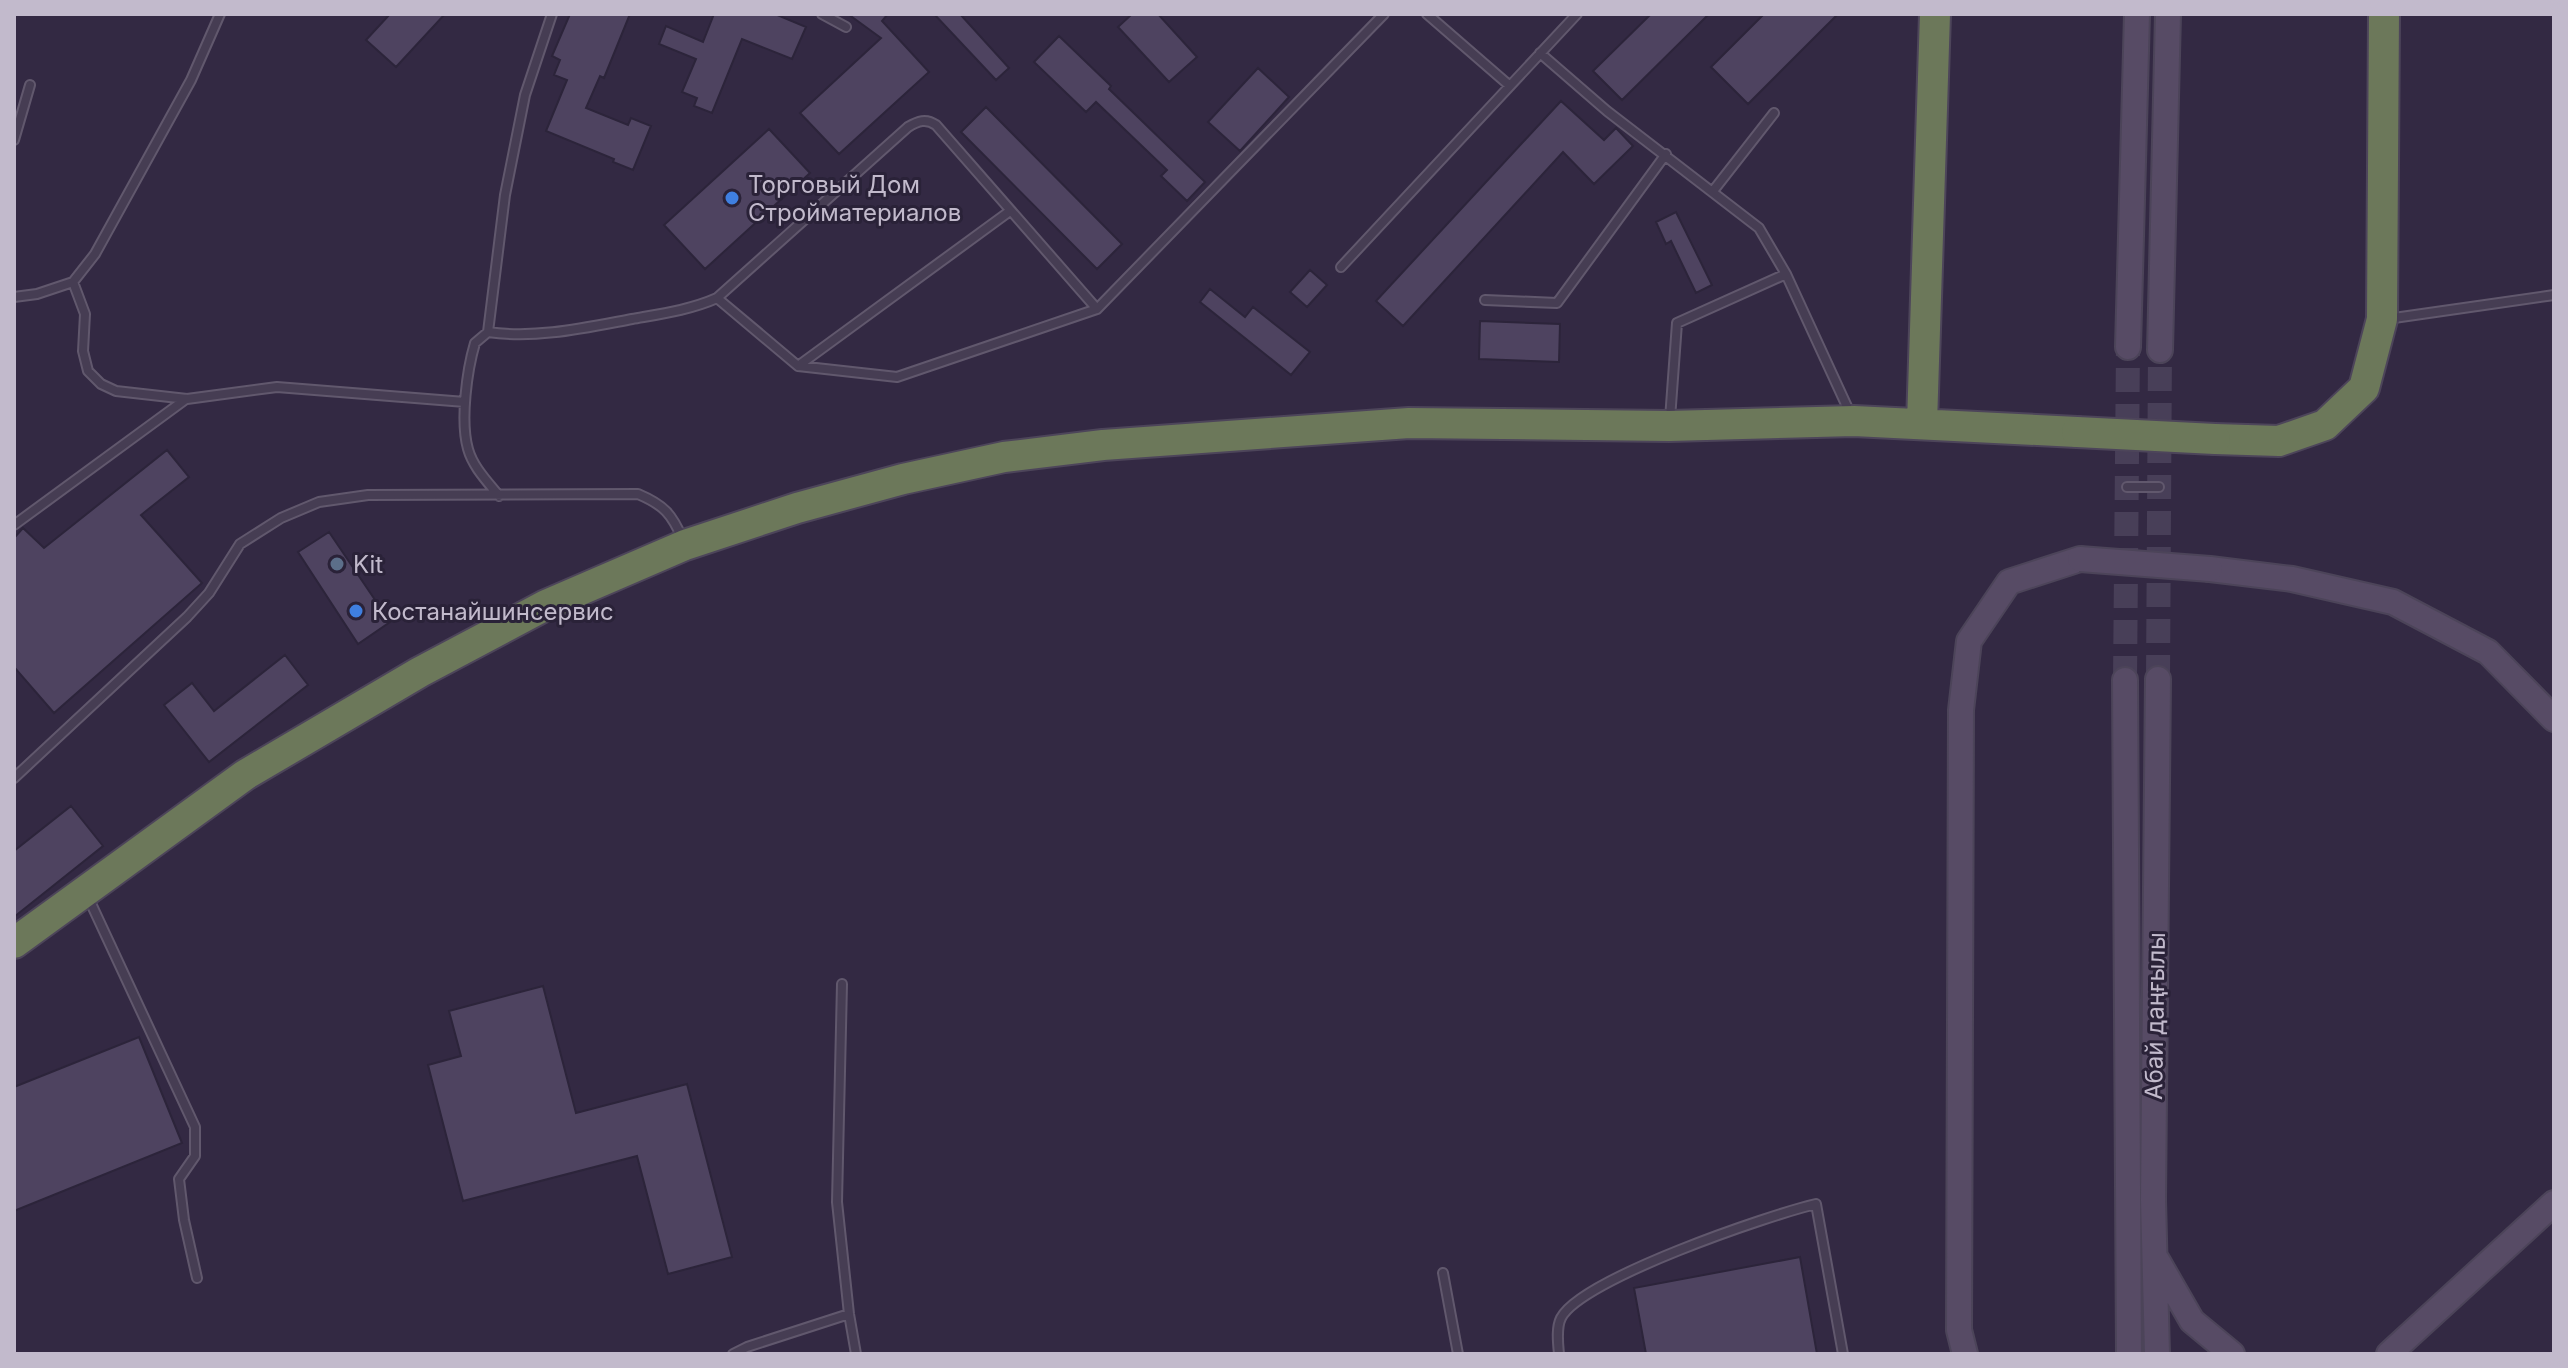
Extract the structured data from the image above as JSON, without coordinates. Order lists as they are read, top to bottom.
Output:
{
  "streets": {
    "main road": ["Абай даңғылы"]
  },
  "places": ["Торговый Дом Стройматериалов", "Kit", "Костанайшинсервис"]
}
